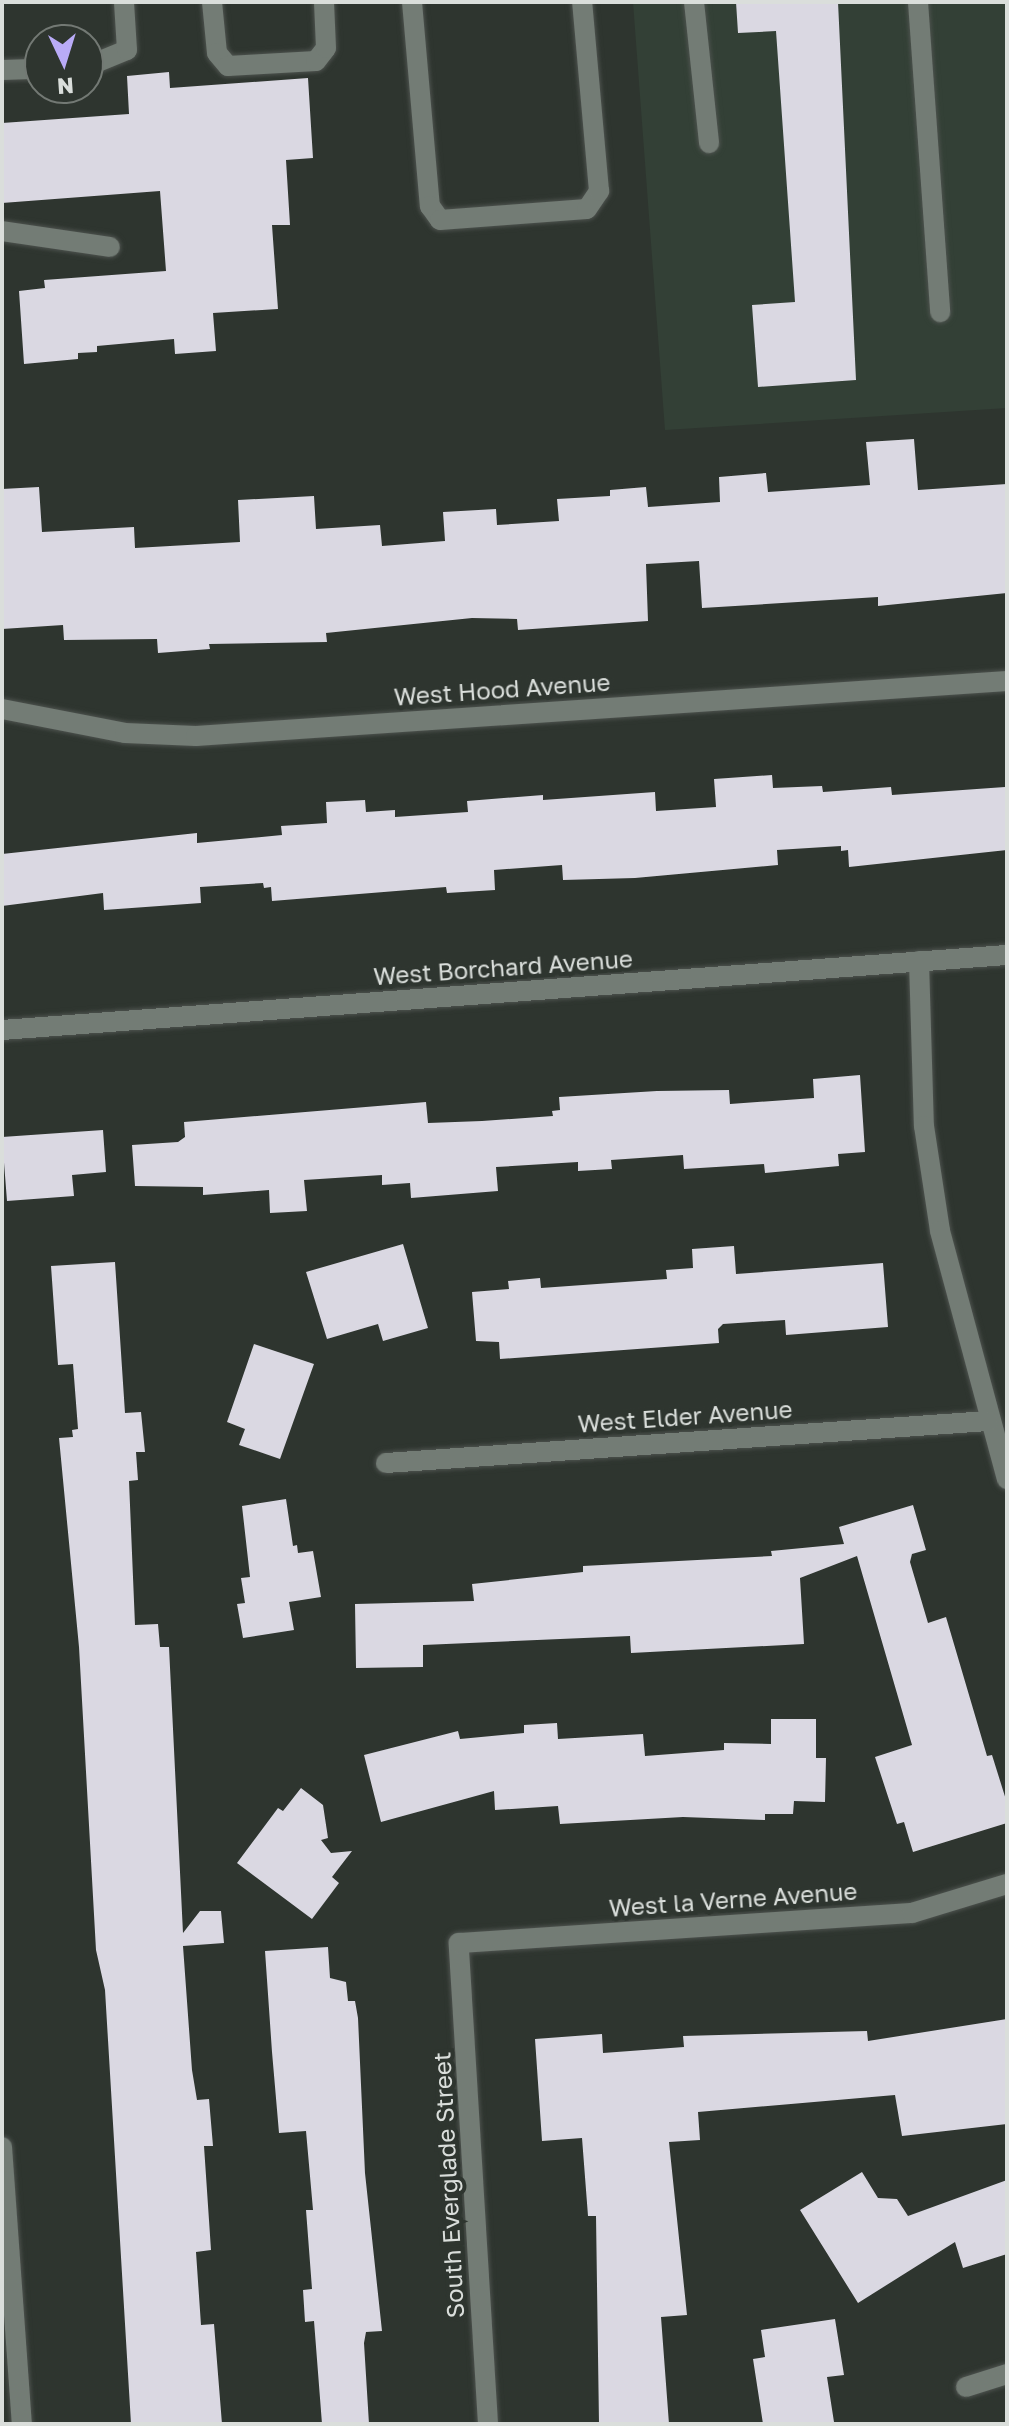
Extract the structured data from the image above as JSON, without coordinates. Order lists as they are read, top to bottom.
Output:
{
  "streets": {
    "street": [
      "West Hood Avenue",
      "West Borchard Avenue",
      "West Elder Avenue",
      "West la Verne Avenue",
      "South Everglade Street"
    ]
  },
  "crossings": [
    ["West la Verne Avenue", "South Everglade Street"]
  ],
  "north": "bottom"
}
